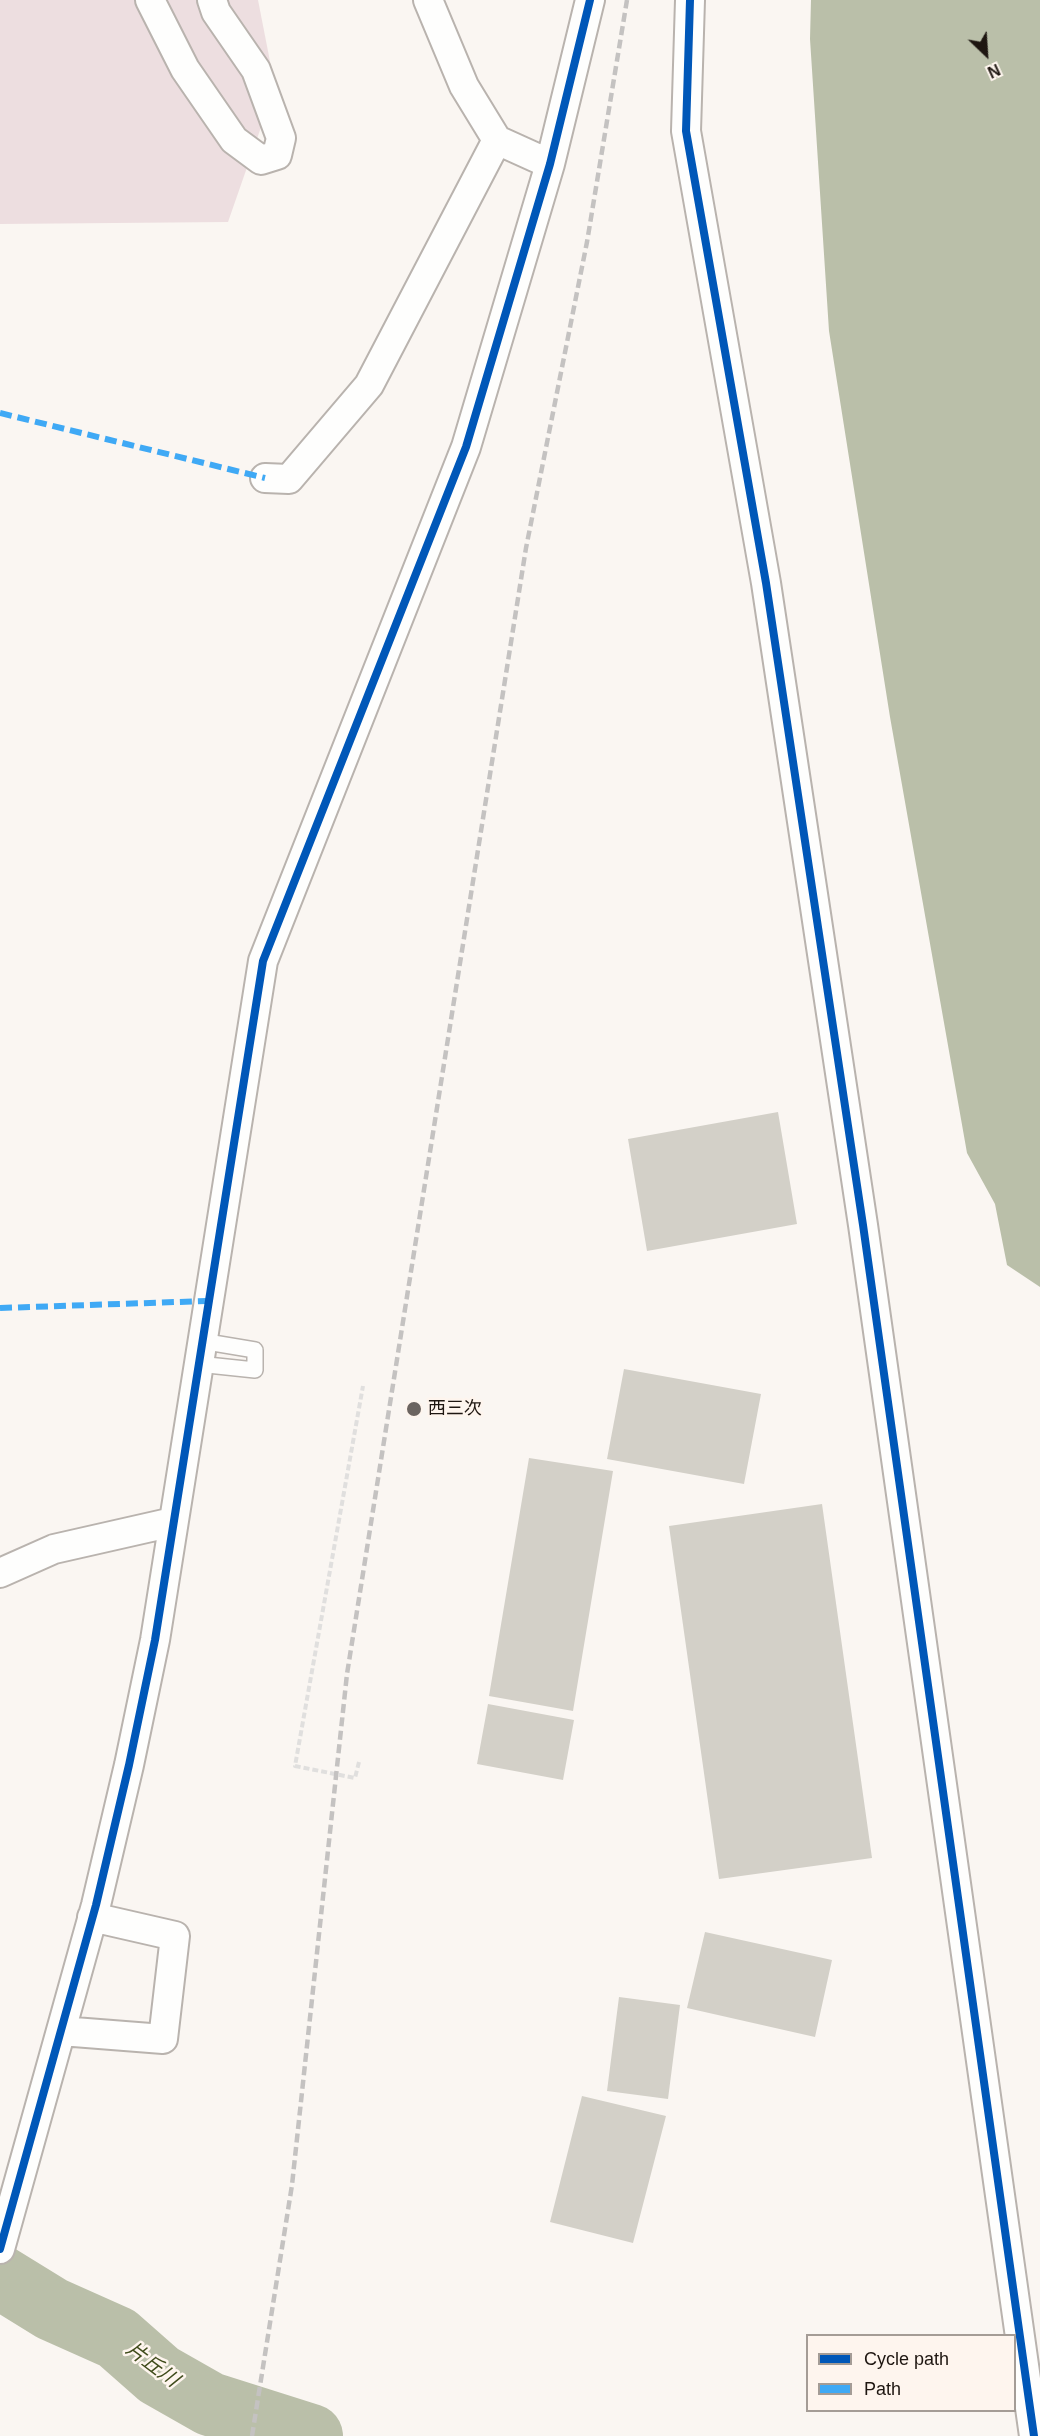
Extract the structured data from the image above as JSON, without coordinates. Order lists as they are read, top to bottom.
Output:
{
  "water": ["片丘川"],
  "places": ["西三次"],
  "legend": ["Cycle path", "Path"],
  "north": "bottom right"
}
